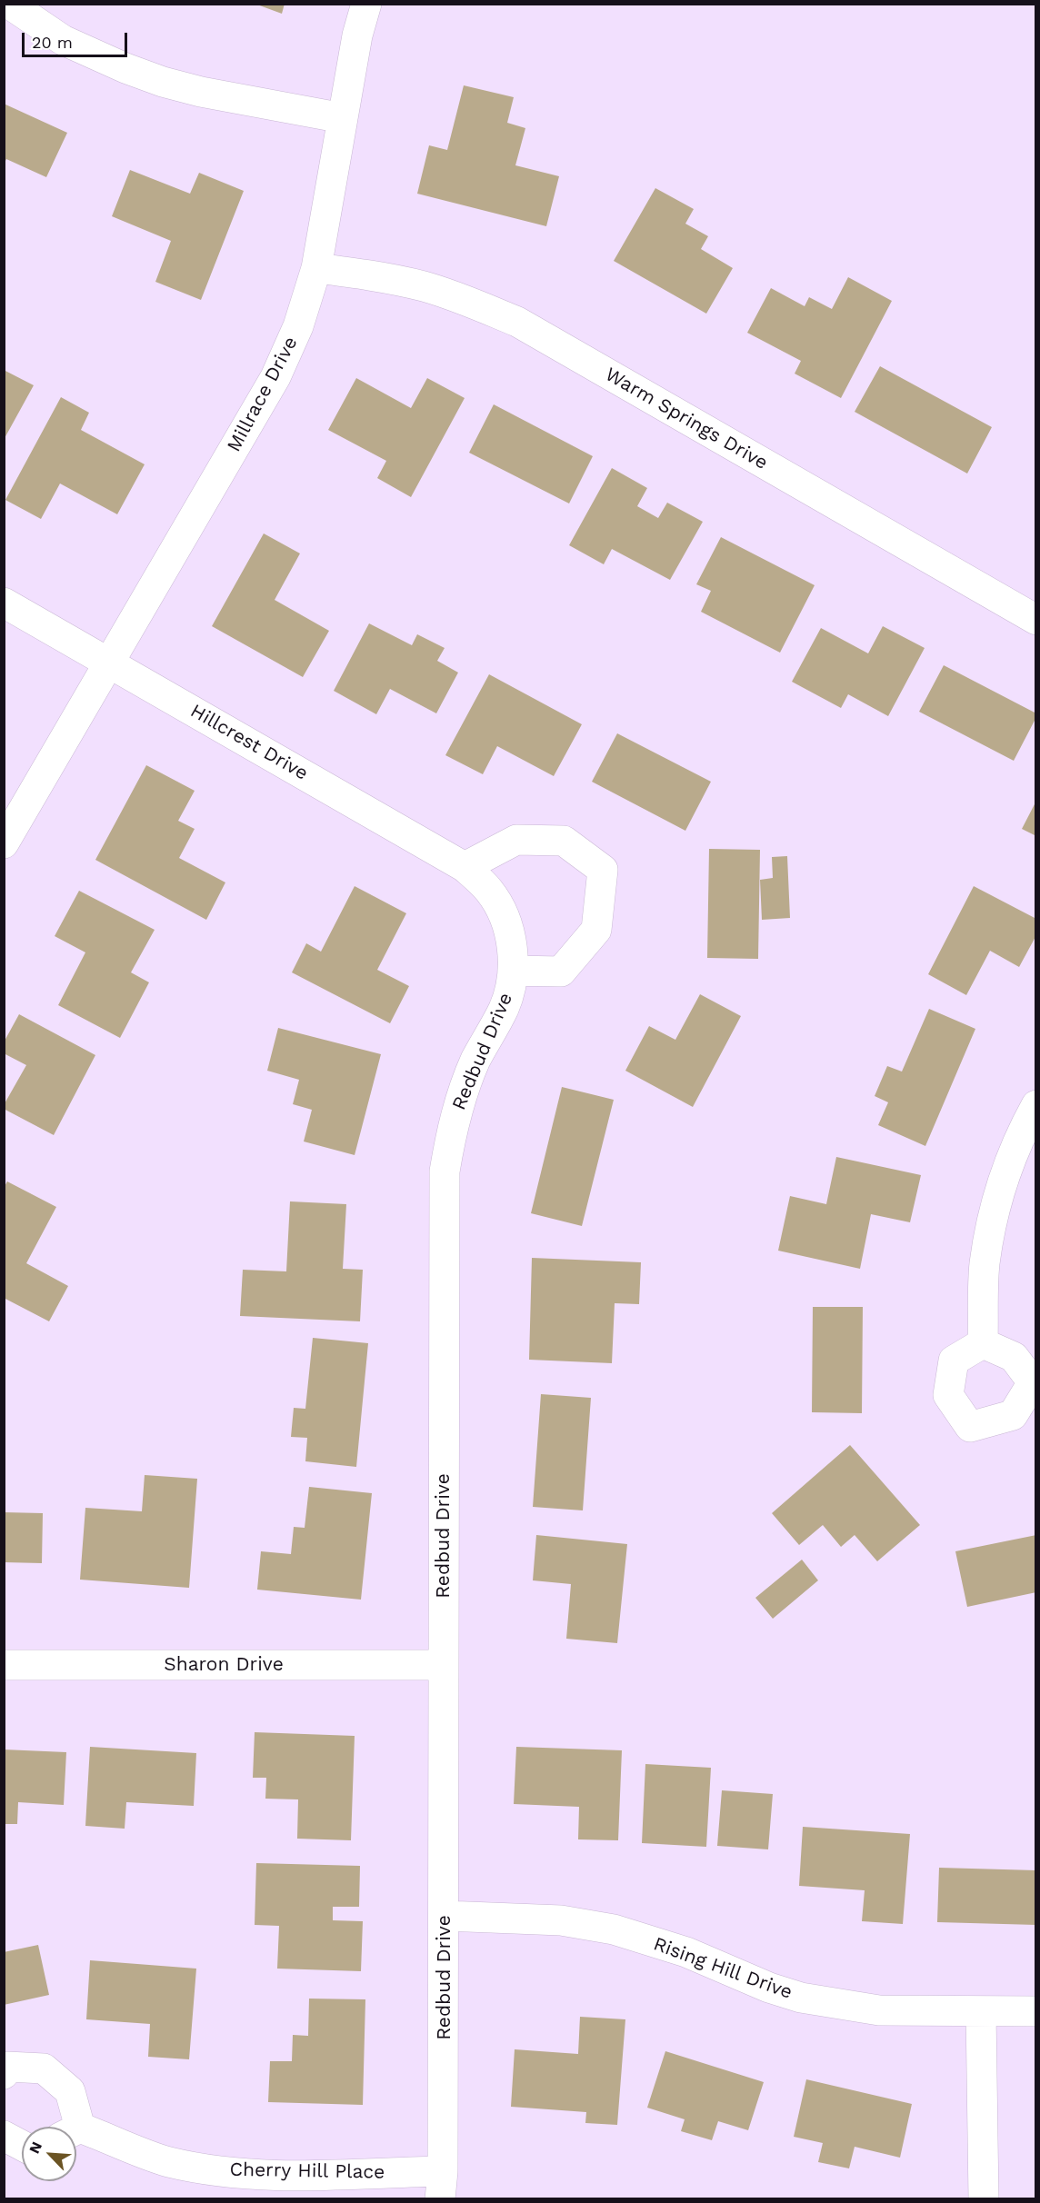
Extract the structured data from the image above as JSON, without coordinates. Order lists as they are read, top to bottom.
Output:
{
  "streets": {
    "street": [
      "Millrace Drive",
      "Warm Springs Drive",
      "Hillcrest Drive",
      "Redbud Drive",
      "Sharon Drive",
      "Rising Hill Drive",
      "Cherry Hill Place"
    ]
  },
  "crossings": [
    ["Millrace Drive", "Warm Springs Drive"],
    ["Millrace Drive", "Hillcrest Drive"],
    ["Hillcrest Drive", "Redbud Drive"],
    ["Redbud Drive", "Sharon Drive"],
    ["Redbud Drive", "Rising Hill Drive"],
    ["Redbud Drive", "Cherry Hill Place"]
  ],
  "scale_bar": "20 m",
  "north": "top left"
}
